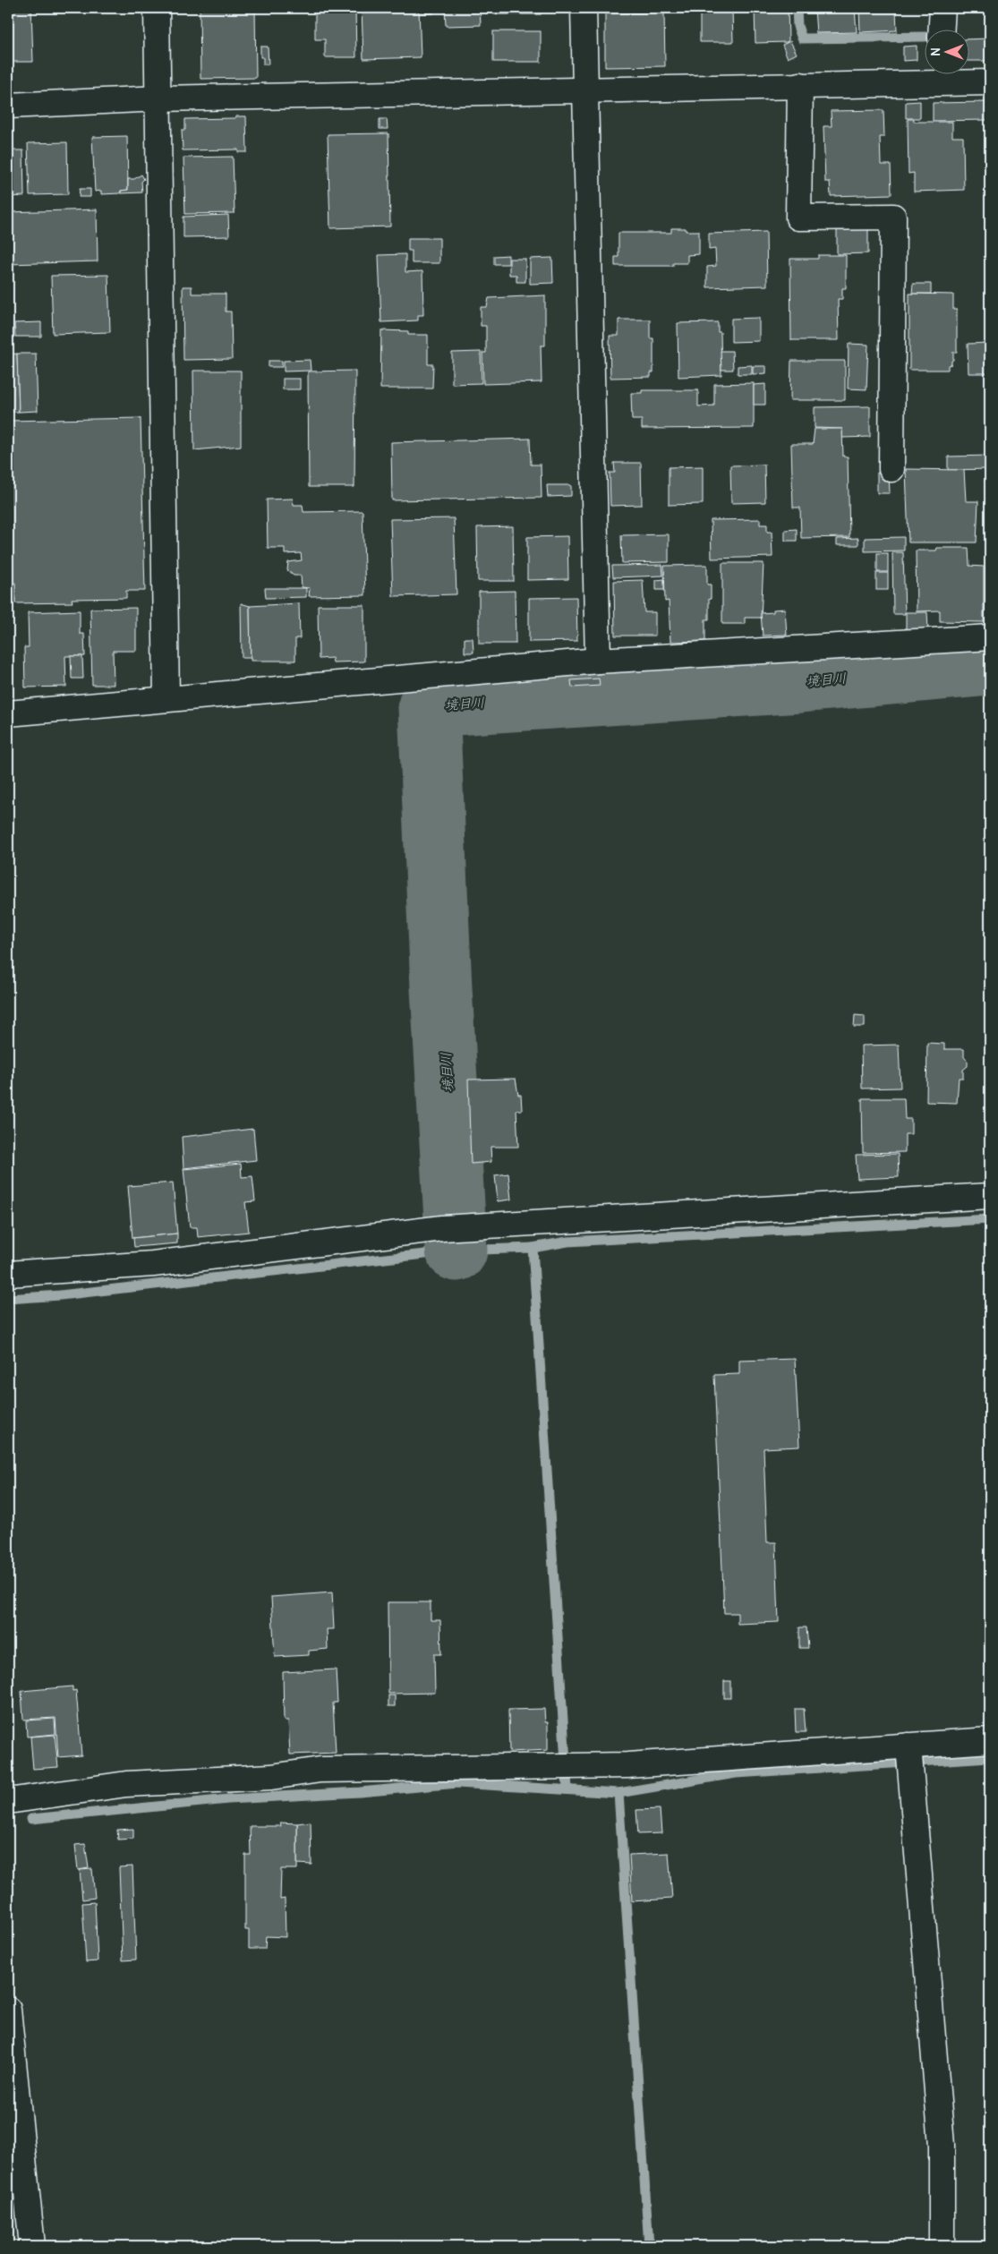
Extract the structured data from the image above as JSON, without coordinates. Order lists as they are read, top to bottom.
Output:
{
  "water": ["境目川"],
  "north": "left"
}
